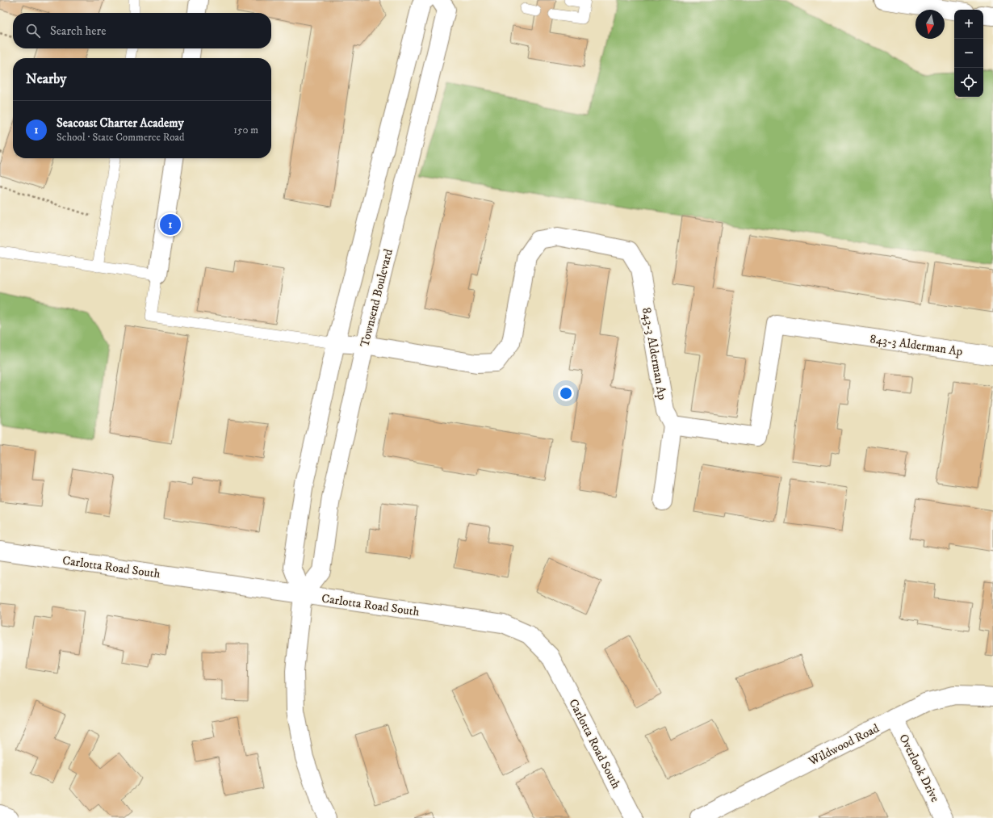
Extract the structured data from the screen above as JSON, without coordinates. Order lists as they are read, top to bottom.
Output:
{
  "streets": {
    "street": [
      "Townsend Boulevard",
      "843-3 Alderman Ap",
      "Carlotta Road South",
      "Wildwood Road",
      "Overlook Drive"
    ]
  },
  "crossings": [
    ["Townsend Boulevard", "843-3 Alderman Ap"],
    ["Townsend Boulevard", "Carlotta Road South"],
    ["Wildwood Road", "Overlook Drive"]
  ],
  "north": "bottom",
  "page": {
    "map_buttons": ["+", "−"],
    "search": "Search here",
    "heading": "Nearby",
    "list": [
      {
        "mark": "1",
        "name": "Seacoast Charter Academy",
        "note": "School · State Commerce Road",
        "value": "150 m"
      }
    ],
    "pins": "1"
  }
}
